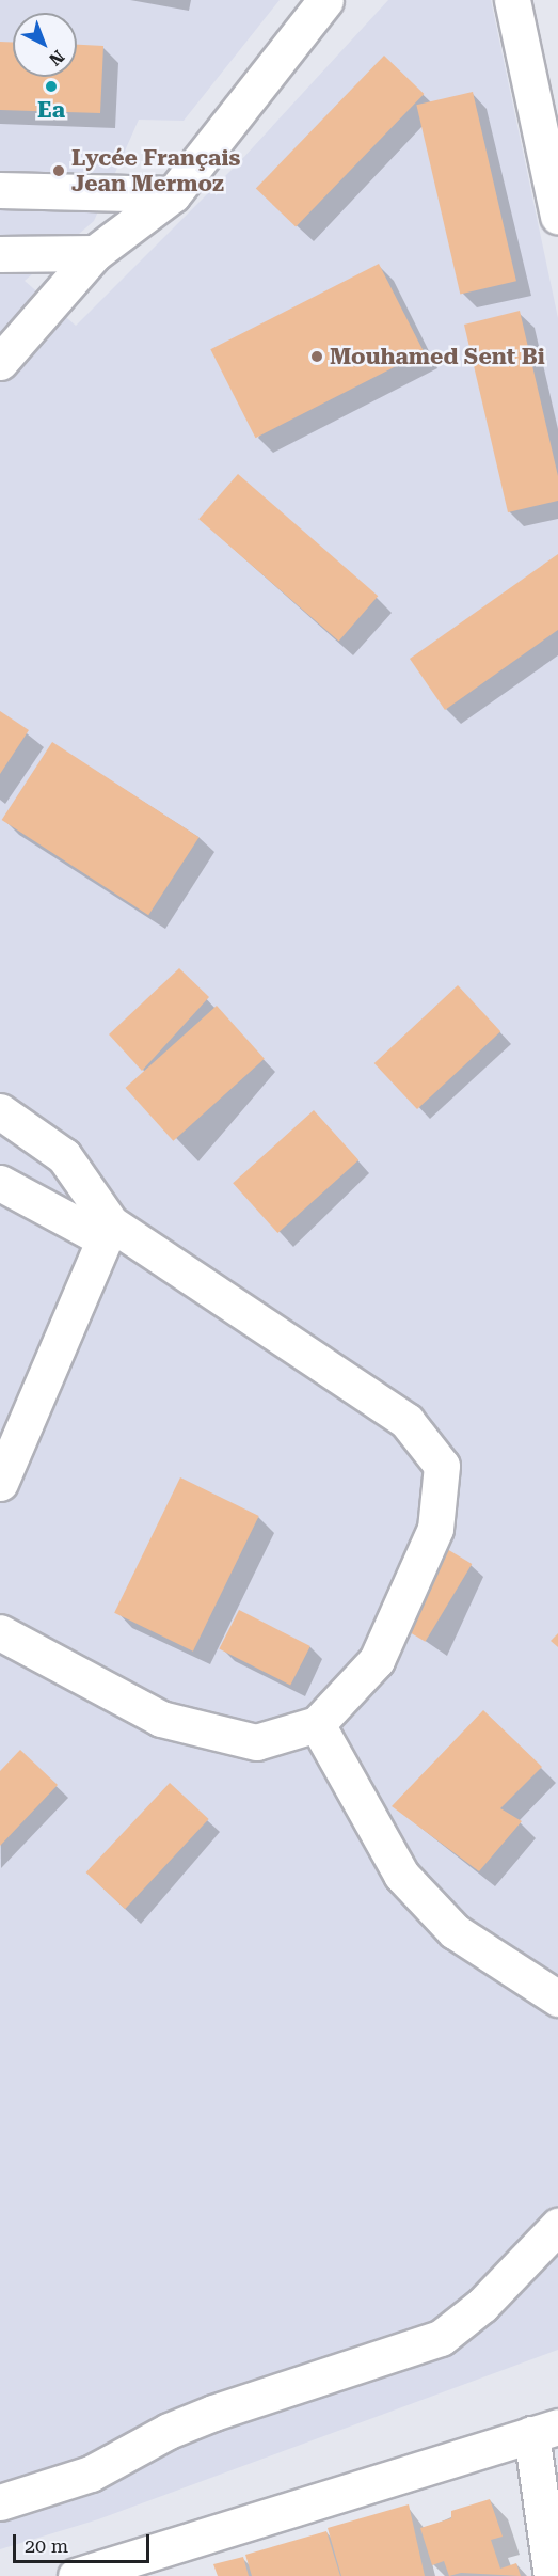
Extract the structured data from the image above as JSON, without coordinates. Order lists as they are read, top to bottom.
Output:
{
  "places": ["Ea", "Lycée Français Jean Mermoz", "Mouhamed Sent Bi"],
  "scale_bar": "20 m",
  "north": "bottom right"
}
